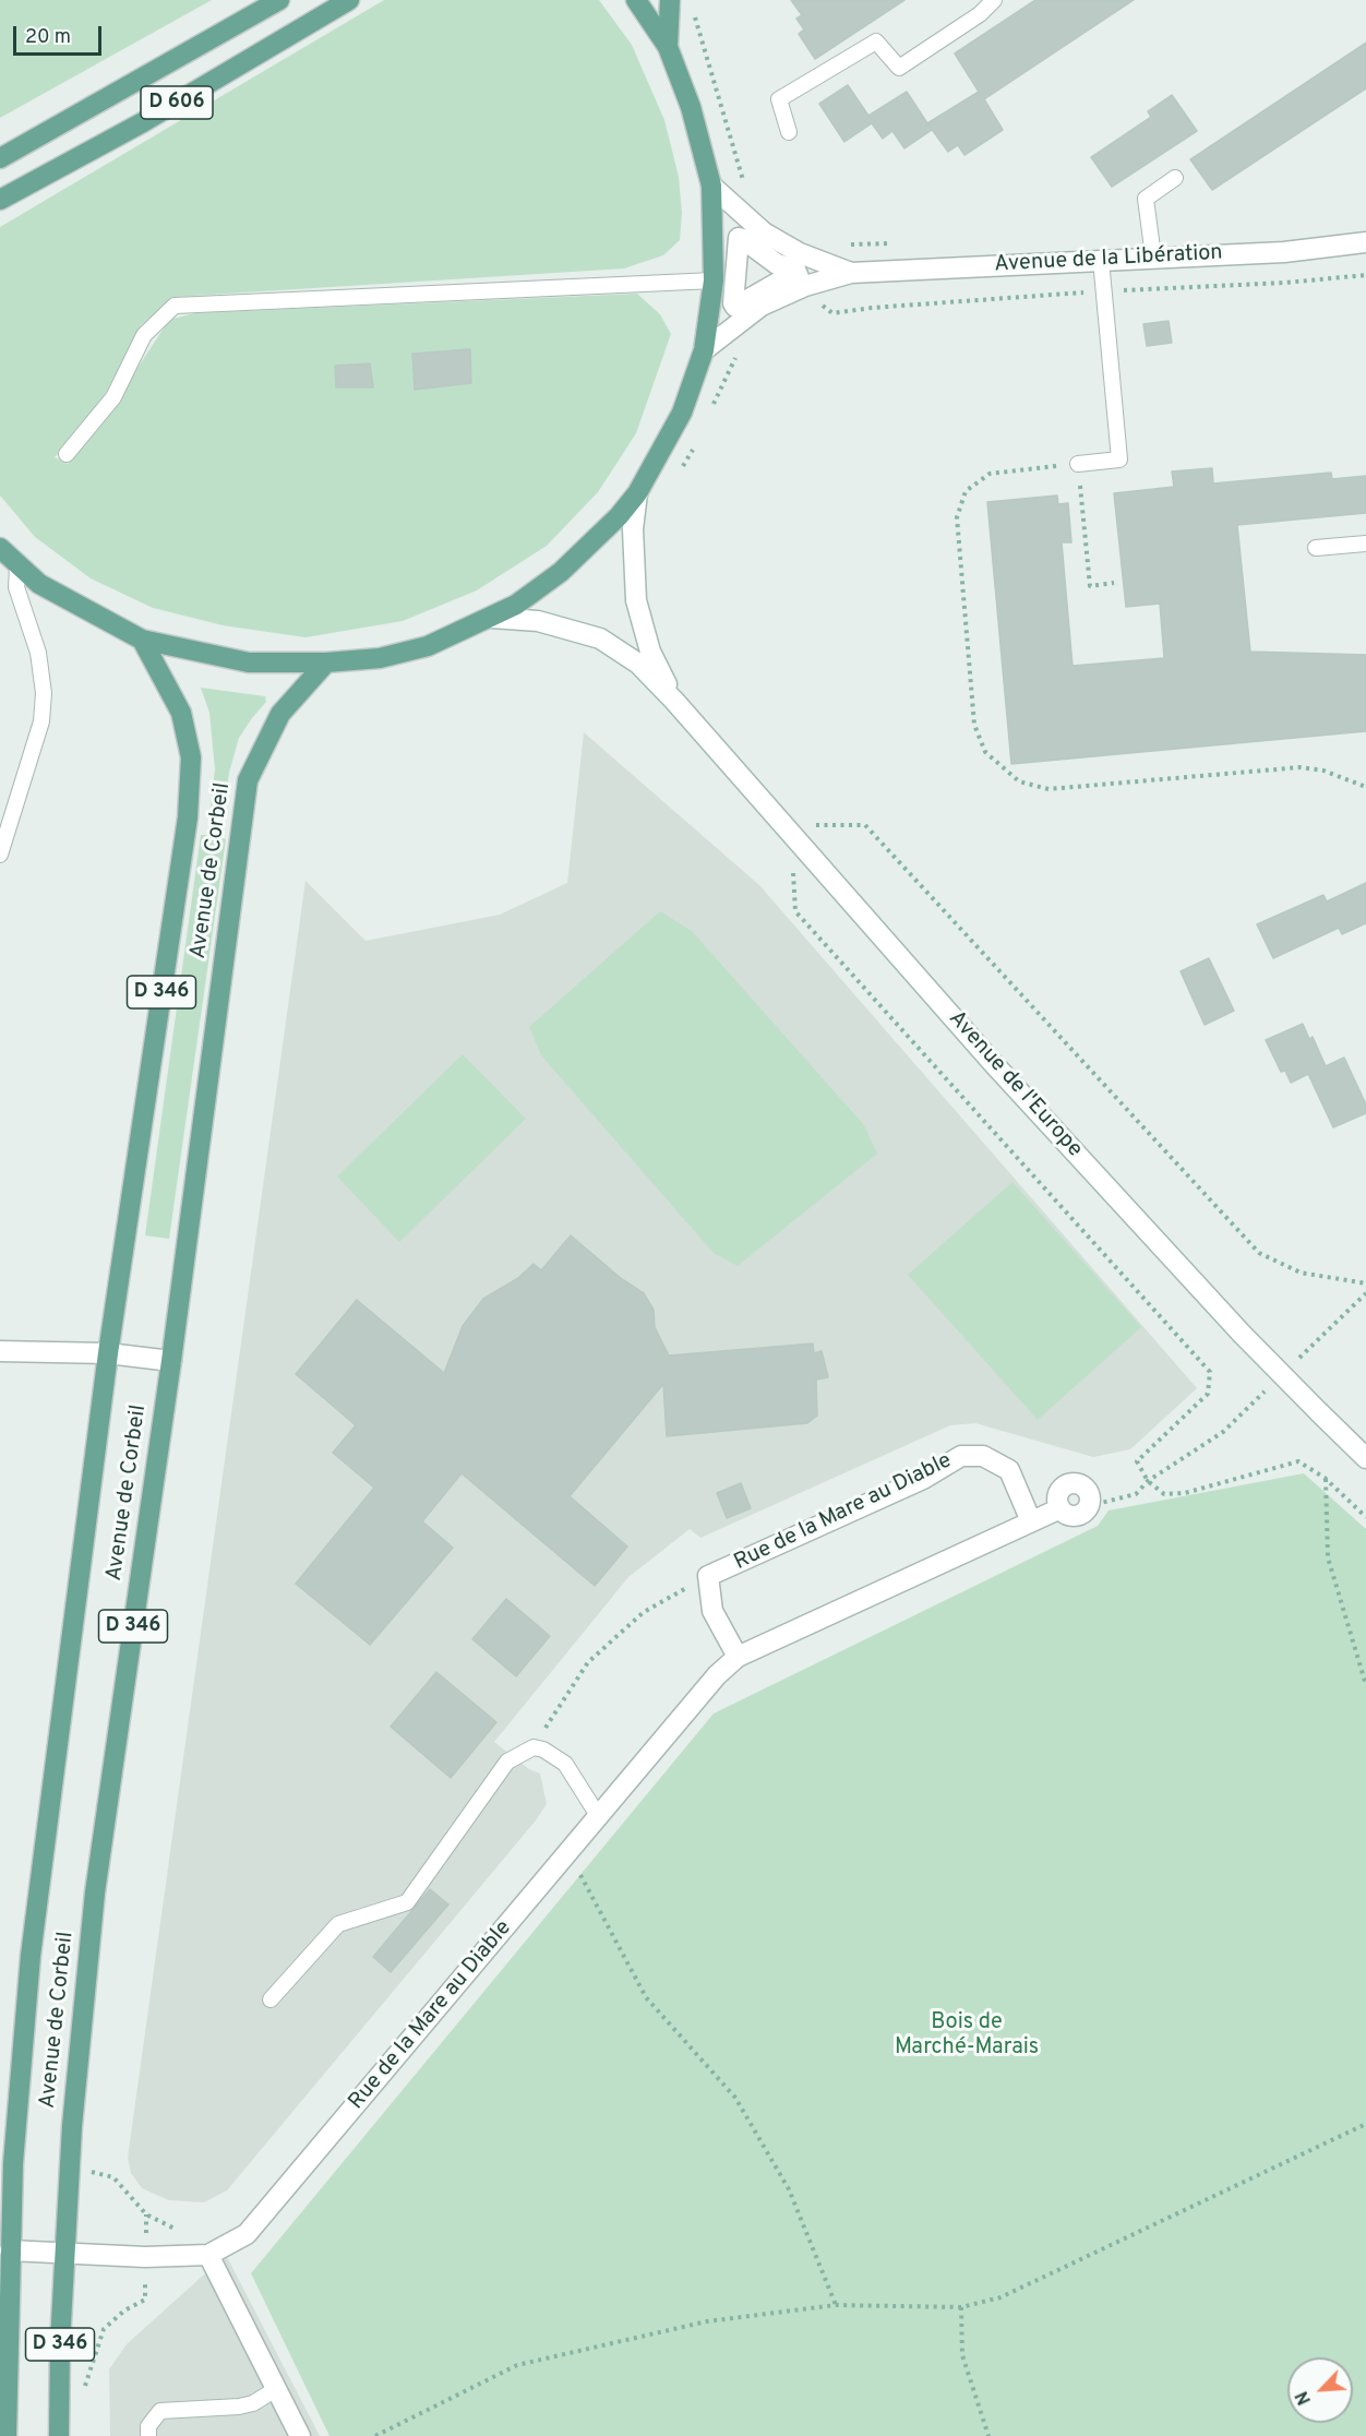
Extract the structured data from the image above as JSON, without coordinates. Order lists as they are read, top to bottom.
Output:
{
  "streets": {
    "main road": ["D 606", "Avenue de Corbeil", "D 346"],
    "street": ["Avenue de la Libération", "Avenue de l'Europe", "Rue de la Mare au Diable"]
  },
  "crossings": [
    ["Avenue de Corbeil", "Rue de la Mare au Diable"],
    ["D 346", "Rue de la Mare au Diable"]
  ],
  "parks": ["Bois de Marché-Marais"],
  "scale_bar": "20 m",
  "north": "bottom left"
}
